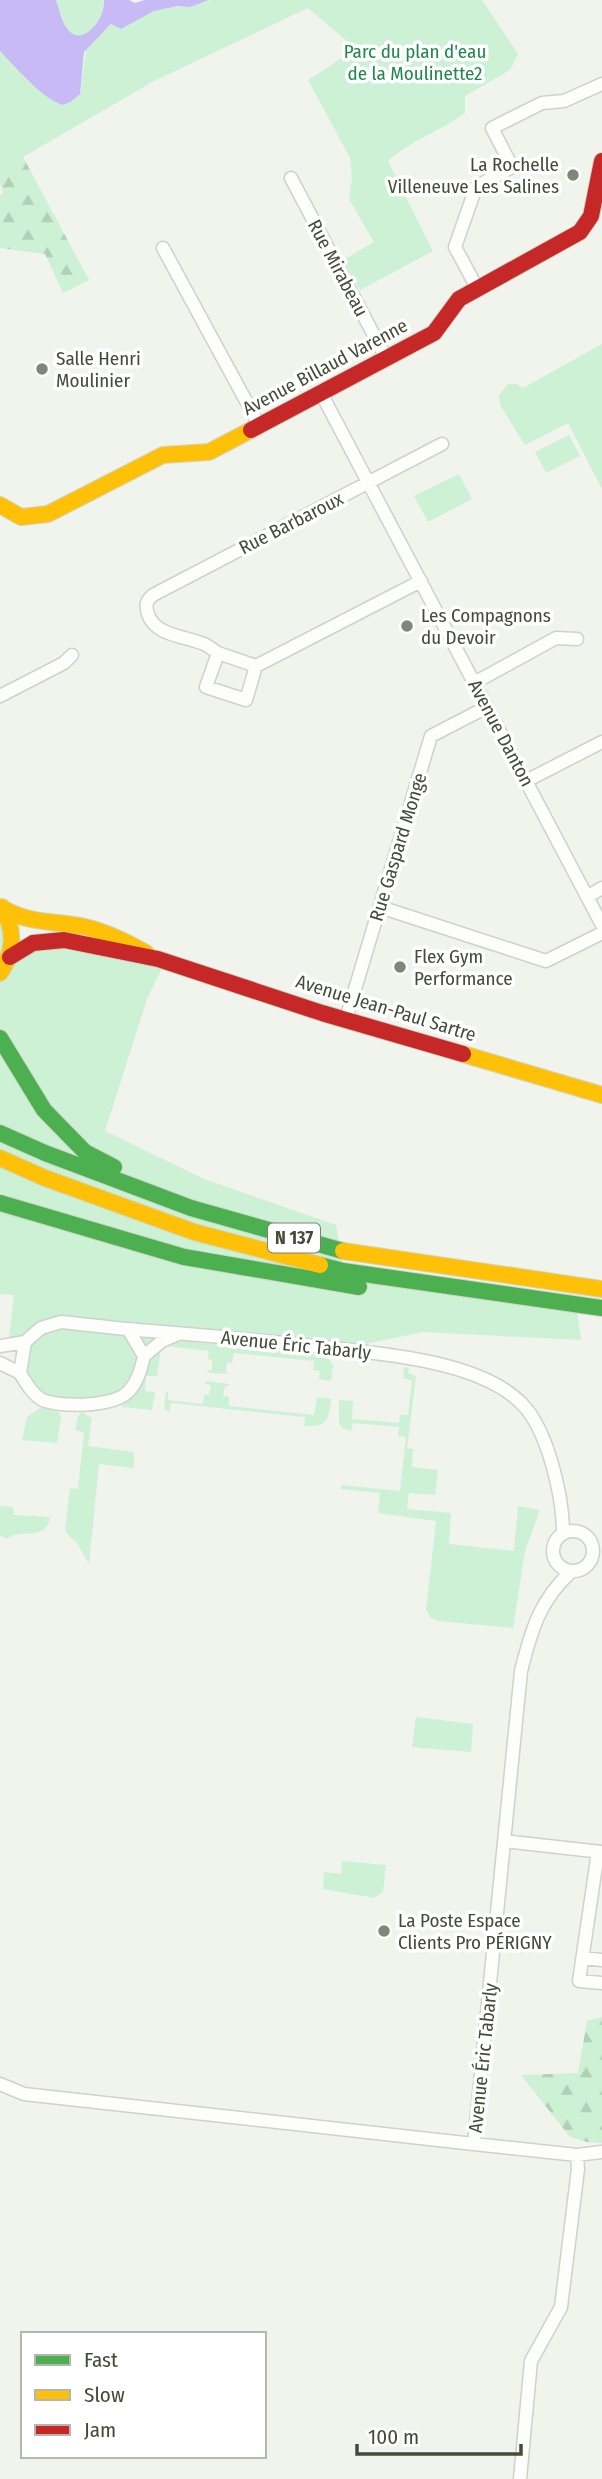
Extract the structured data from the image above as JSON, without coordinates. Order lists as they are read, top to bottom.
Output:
{
  "streets": {
    "main road": ["Avenue Billaud Varenne", "Avenue Jean-Paul Sartre", "N 137"],
    "street": [
      "Rue Mirabeau",
      "Rue Barbaroux",
      "Avenue Danton",
      "Rue Gaspard Monge",
      "Avenue Éric Tabarly"
    ]
  },
  "crossings": [
    ["Rue Mirabeau", "Avenue Billaud Varenne"],
    ["Avenue Billaud Varenne", "Avenue Danton"],
    ["Rue Barbaroux", "Avenue Danton"],
    ["Avenue Danton", "Rue Gaspard Monge"],
    ["Rue Gaspard Monge", "Avenue Jean-Paul Sartre"]
  ],
  "parks": ["Parc du plan d'eau de la Moulinette2"],
  "places": [
    "La Rochelle Villeneuve Les Salines",
    "Salle Henri Moulinier",
    "Les Compagnons du Devoir",
    "Flex Gym Performance",
    "La Poste Espace Clients Pro PÉRIGNY"
  ],
  "legend": ["Fast", "Slow", "Jam"],
  "scale_bar": "100 m"
}
